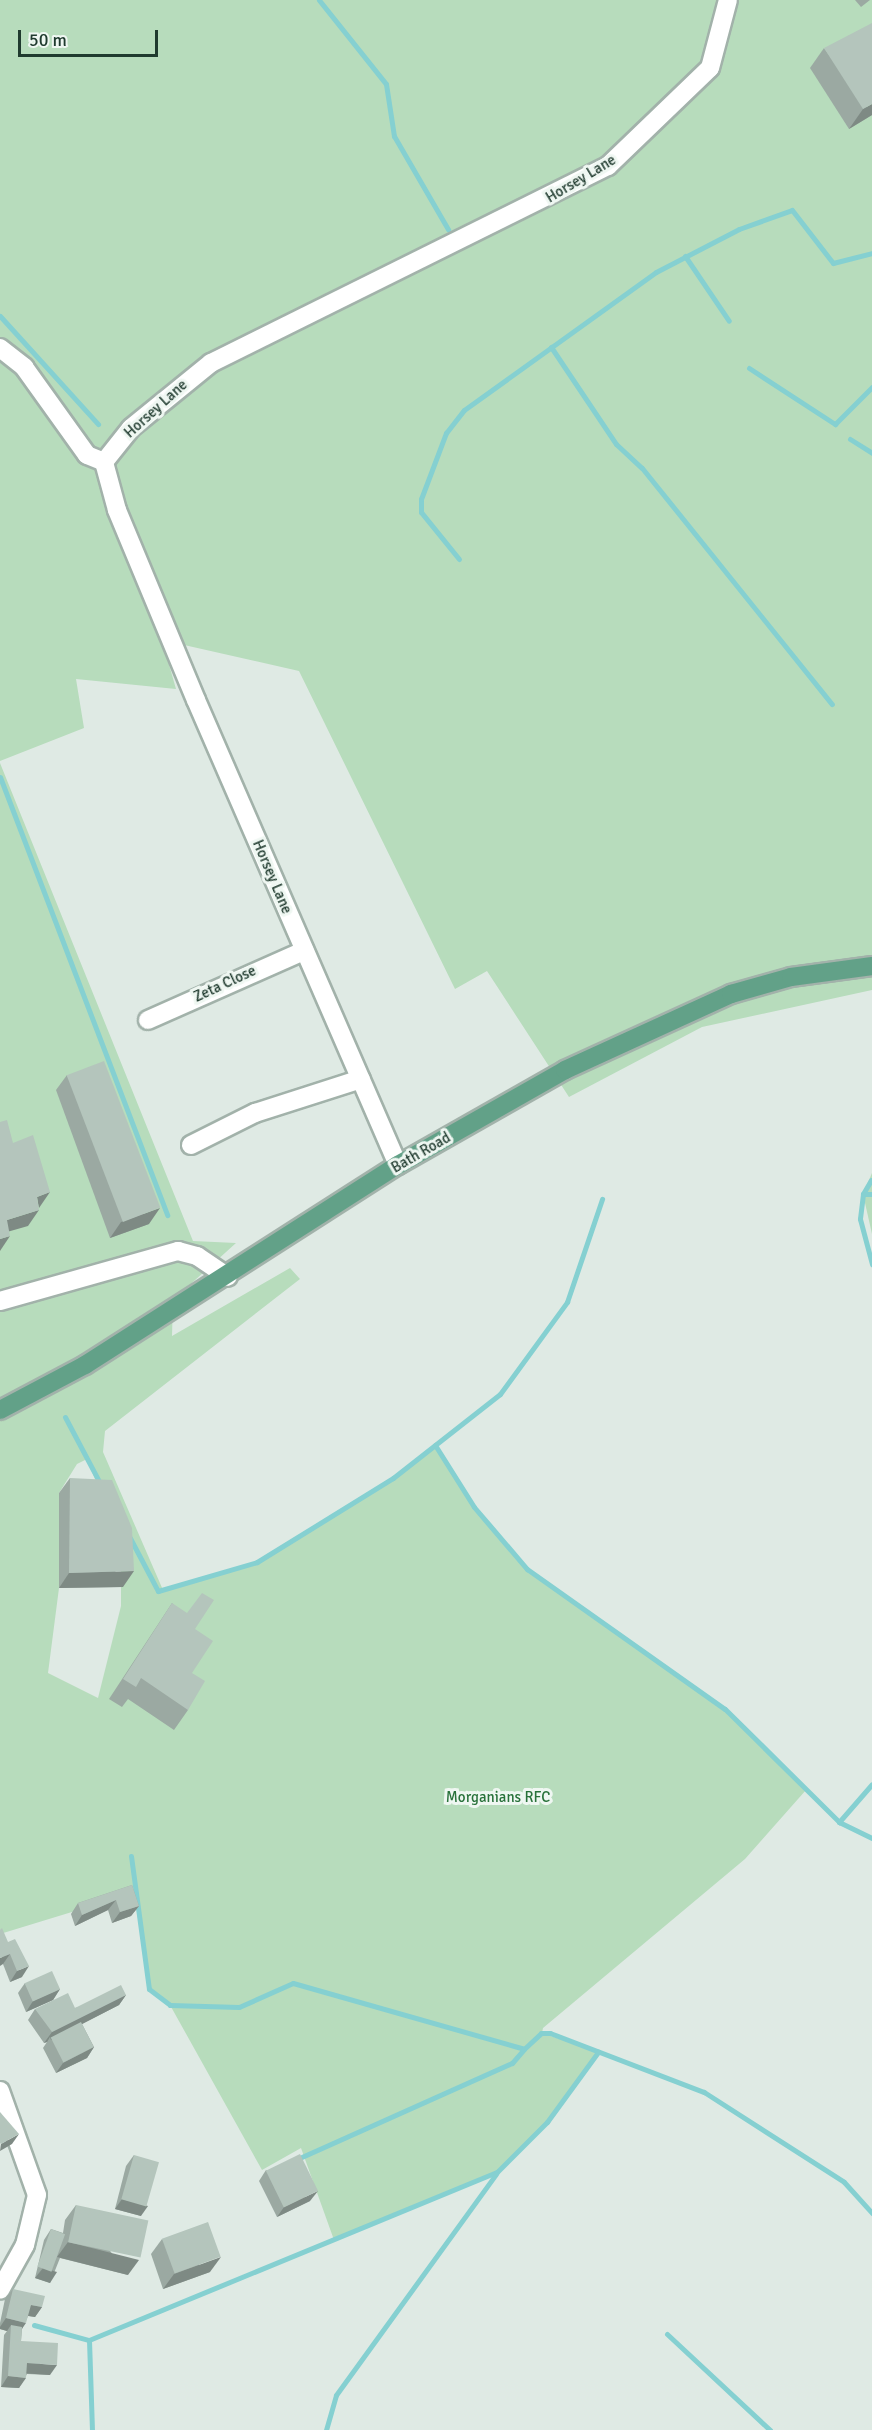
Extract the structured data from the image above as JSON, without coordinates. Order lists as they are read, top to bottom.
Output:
{
  "streets": {
    "main road": ["Bath Road"],
    "street": ["Horsey Lane", "Zeta Close"]
  },
  "crossings": [
    ["Horsey Lane", "Zeta Close"],
    ["Horsey Lane", "Bath Road"]
  ],
  "parks": ["Morganians RFC"],
  "scale_bar": "50 m"
}
